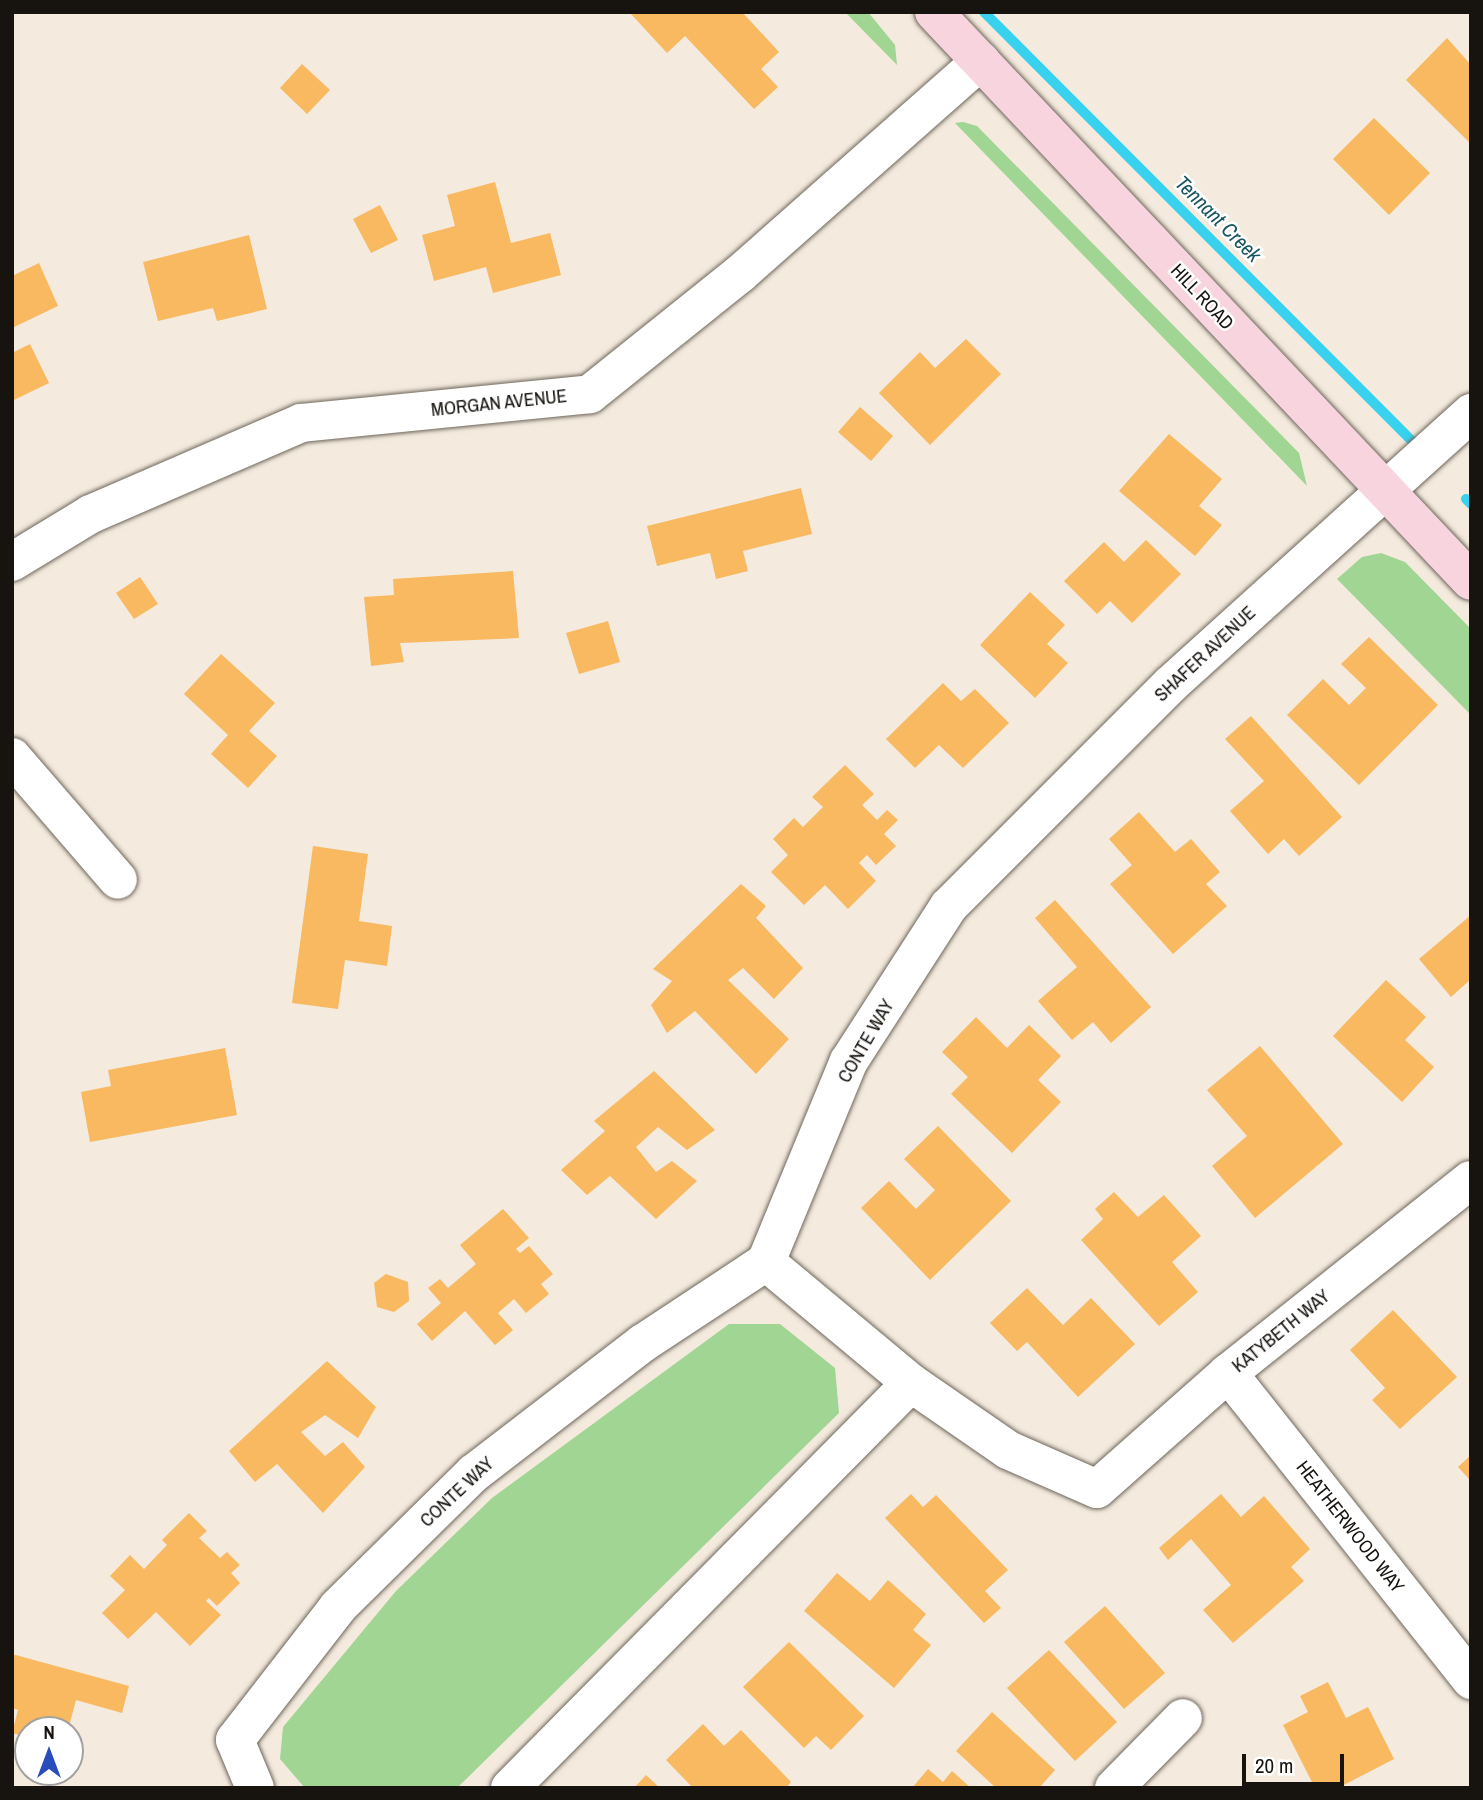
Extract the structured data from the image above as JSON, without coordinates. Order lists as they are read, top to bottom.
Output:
{
  "streets": {
    "main road": ["HILL ROAD"],
    "street": [
      "MORGAN AVENUE",
      "SHAFER AVENUE",
      "CONTE WAY",
      "KATYBETH WAY",
      "HEATHERWOOD WAY"
    ]
  },
  "crossings": [
    ["HILL ROAD", "MORGAN AVENUE"],
    ["HILL ROAD", "SHAFER AVENUE"],
    ["SHAFER AVENUE", "CONTE WAY"],
    ["KATYBETH WAY", "HEATHERWOOD WAY"]
  ],
  "water": ["Tennant Creek"],
  "scale_bar": "20 m",
  "north": "top"
}
